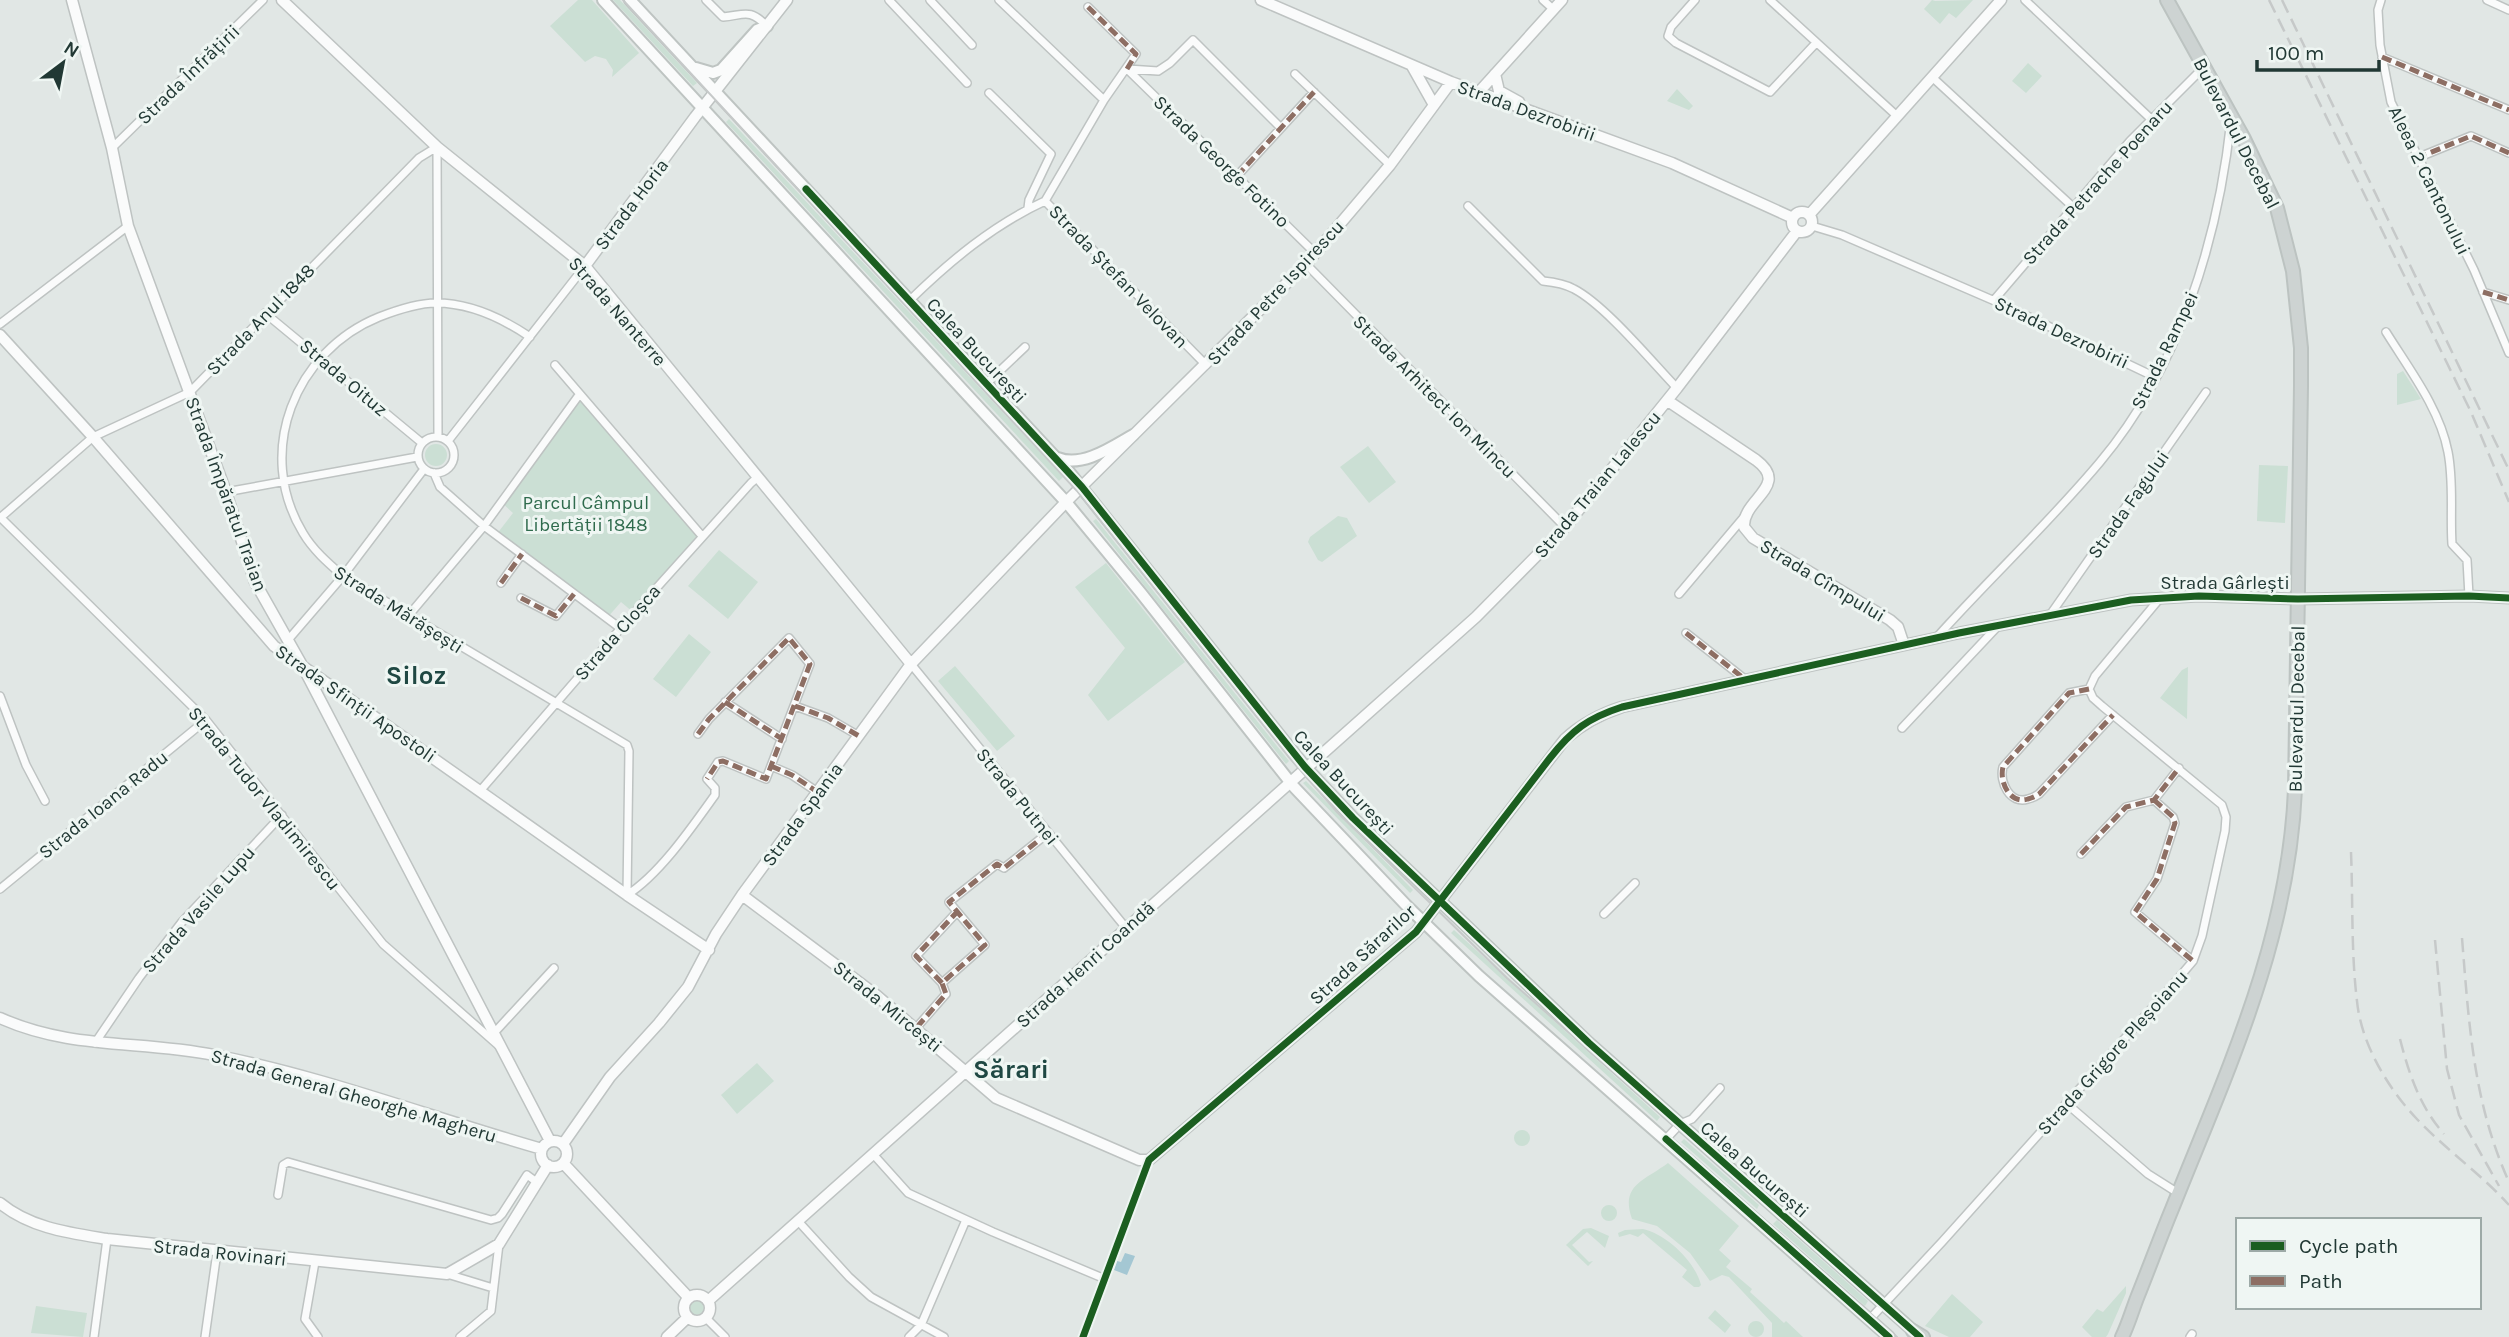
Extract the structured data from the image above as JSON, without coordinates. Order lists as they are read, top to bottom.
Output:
{
  "streets": {
    "main road": ["Bulevardul Decebal", "Calea București"],
    "street": [
      "Strada Înfrățirii",
      "Strada Dezrobirii",
      "Strada George Fotino",
      "Aleea 2 Cantonului",
      "Strada Petrache Poenaru",
      "Strada Horia",
      "Strada Ștefan Velovan",
      "Strada Petre Ispirescu",
      "Strada Nanterre",
      "Strada Anul 1848",
      "Strada Rampei",
      "Strada Oituz",
      "Strada Arhitect Ion Mincu",
      "Strada Traian Lalescu",
      "Strada Împăratul Traian",
      "Strada Fagului",
      "Strada Cîmpului",
      "Strada Gârlești",
      "Strada Mărășești",
      "Strada Cloșca",
      "Strada Sfinții Apostoli",
      "Strada Putnei",
      "Strada Tudor Vladimirescu",
      "Strada Ioana Radu",
      "Strada Spania",
      "Strada Vasile Lupu",
      "Strada Sărarilor",
      "Strada Henri Coandă",
      "Strada Mircești",
      "Strada Grigore Pleșoianu",
      "Strada General Gheorghe Magheru",
      "Strada Rovinari"
    ]
  },
  "crossings": [
    ["Strada Înfrățirii", "Strada Împăratul Traian"],
    ["Strada Dezrobirii", "Strada Petrache Poenaru"],
    ["Strada Dezrobirii", "Strada Petre Ispirescu"],
    ["Strada Dezrobirii", "Strada Rampei"],
    ["Strada Dezrobirii", "Strada Traian Lalescu"],
    ["Bulevardul Decebal", "Strada Petrache Poenaru"],
    ["Bulevardul Decebal", "Strada Rampei"],
    ["Bulevardul Decebal", "Strada Gârlești"],
    ["Strada George Fotino", "Strada Petre Ispirescu"],
    ["Strada Horia", "Strada Nanterre"],
    ["Strada Horia", "Calea București"],
    ["Strada Horia", "Strada Oituz"],
    ["Strada Ștefan Velovan", "Strada Petre Ispirescu"],
    ["Strada Ștefan Velovan", "Calea București"],
    ["Strada Petre Ispirescu", "Calea București"],
    ["Strada Petre Ispirescu", "Strada Arhitect Ion Mincu"],
    ["Strada Petre Ispirescu", "Strada Spania"],
    ["Strada Nanterre", "Strada Anul 1848"],
    ["Strada Nanterre", "Strada Cloșca"],
    ["Strada Nanterre", "Strada Putnei"],
    ["Strada Nanterre", "Strada Spania"],
    ["Strada Anul 1848", "Strada Oituz"],
    ["Strada Anul 1848", "Strada Împăratul Traian"],
    ["Strada Anul 1848", "Strada Sfinții Apostoli"],
    ["Strada Anul 1848", "Strada Tudor Vladimirescu"],
    ["Calea București", "Strada Traian Lalescu"],
    ["Calea București", "Strada Spania"],
    ["Calea București", "Strada Sărarilor"],
    ["Calea București", "Strada Henri Coandă"],
    ["Calea București", "Strada Grigore Pleșoianu"],
    ["Strada Rampei", "Strada Gârlești"],
    ["Strada Oituz", "Strada Mărășești"],
    ["Strada Arhitect Ion Mincu", "Strada Traian Lalescu"],
    ["Strada Traian Lalescu", "Strada Henri Coandă"],
    ["Strada Împăratul Traian", "Strada Sfinții Apostoli"],
    ["Strada Împăratul Traian", "Strada Tudor Vladimirescu"],
    ["Strada Împăratul Traian", "Strada Spania"],
    ["Strada Împăratul Traian", "Strada General Gheorghe Magheru"],
    ["Strada Fagului", "Strada Gârlești"],
    ["Strada Cîmpului", "Strada Gârlești"],
    ["Strada Cîmpului", "Strada Sărarilor"],
    ["Strada Gârlești", "Strada Sărarilor"],
    ["Strada Mărășești", "Strada Cloșca"],
    ["Strada Mărășești", "Strada Sfinții Apostoli"],
    ["Strada Cloșca", "Strada Sfinții Apostoli"],
    ["Strada Sfinții Apostoli", "Strada Spania"],
    ["Strada Putnei", "Strada Spania"],
    ["Strada Putnei", "Strada Henri Coandă"],
    ["Strada Tudor Vladimirescu", "Strada Ioana Radu"],
    ["Strada Tudor Vladimirescu", "Strada Vasile Lupu"],
    ["Strada Spania", "Strada Mircești"],
    ["Strada Spania", "Strada General Gheorghe Magheru"],
    ["Strada Vasile Lupu", "Strada General Gheorghe Magheru"],
    ["Strada Sărarilor", "Strada Mircești"],
    ["Strada Henri Coandă", "Strada Mircești"]
  ],
  "districts": ["Siloz", "Sărari"],
  "parks": ["Parcul Câmpul Libertății 1848"],
  "legend": ["Cycle path", "Path"],
  "scale_bar": "100 m",
  "north": "top right"
}
